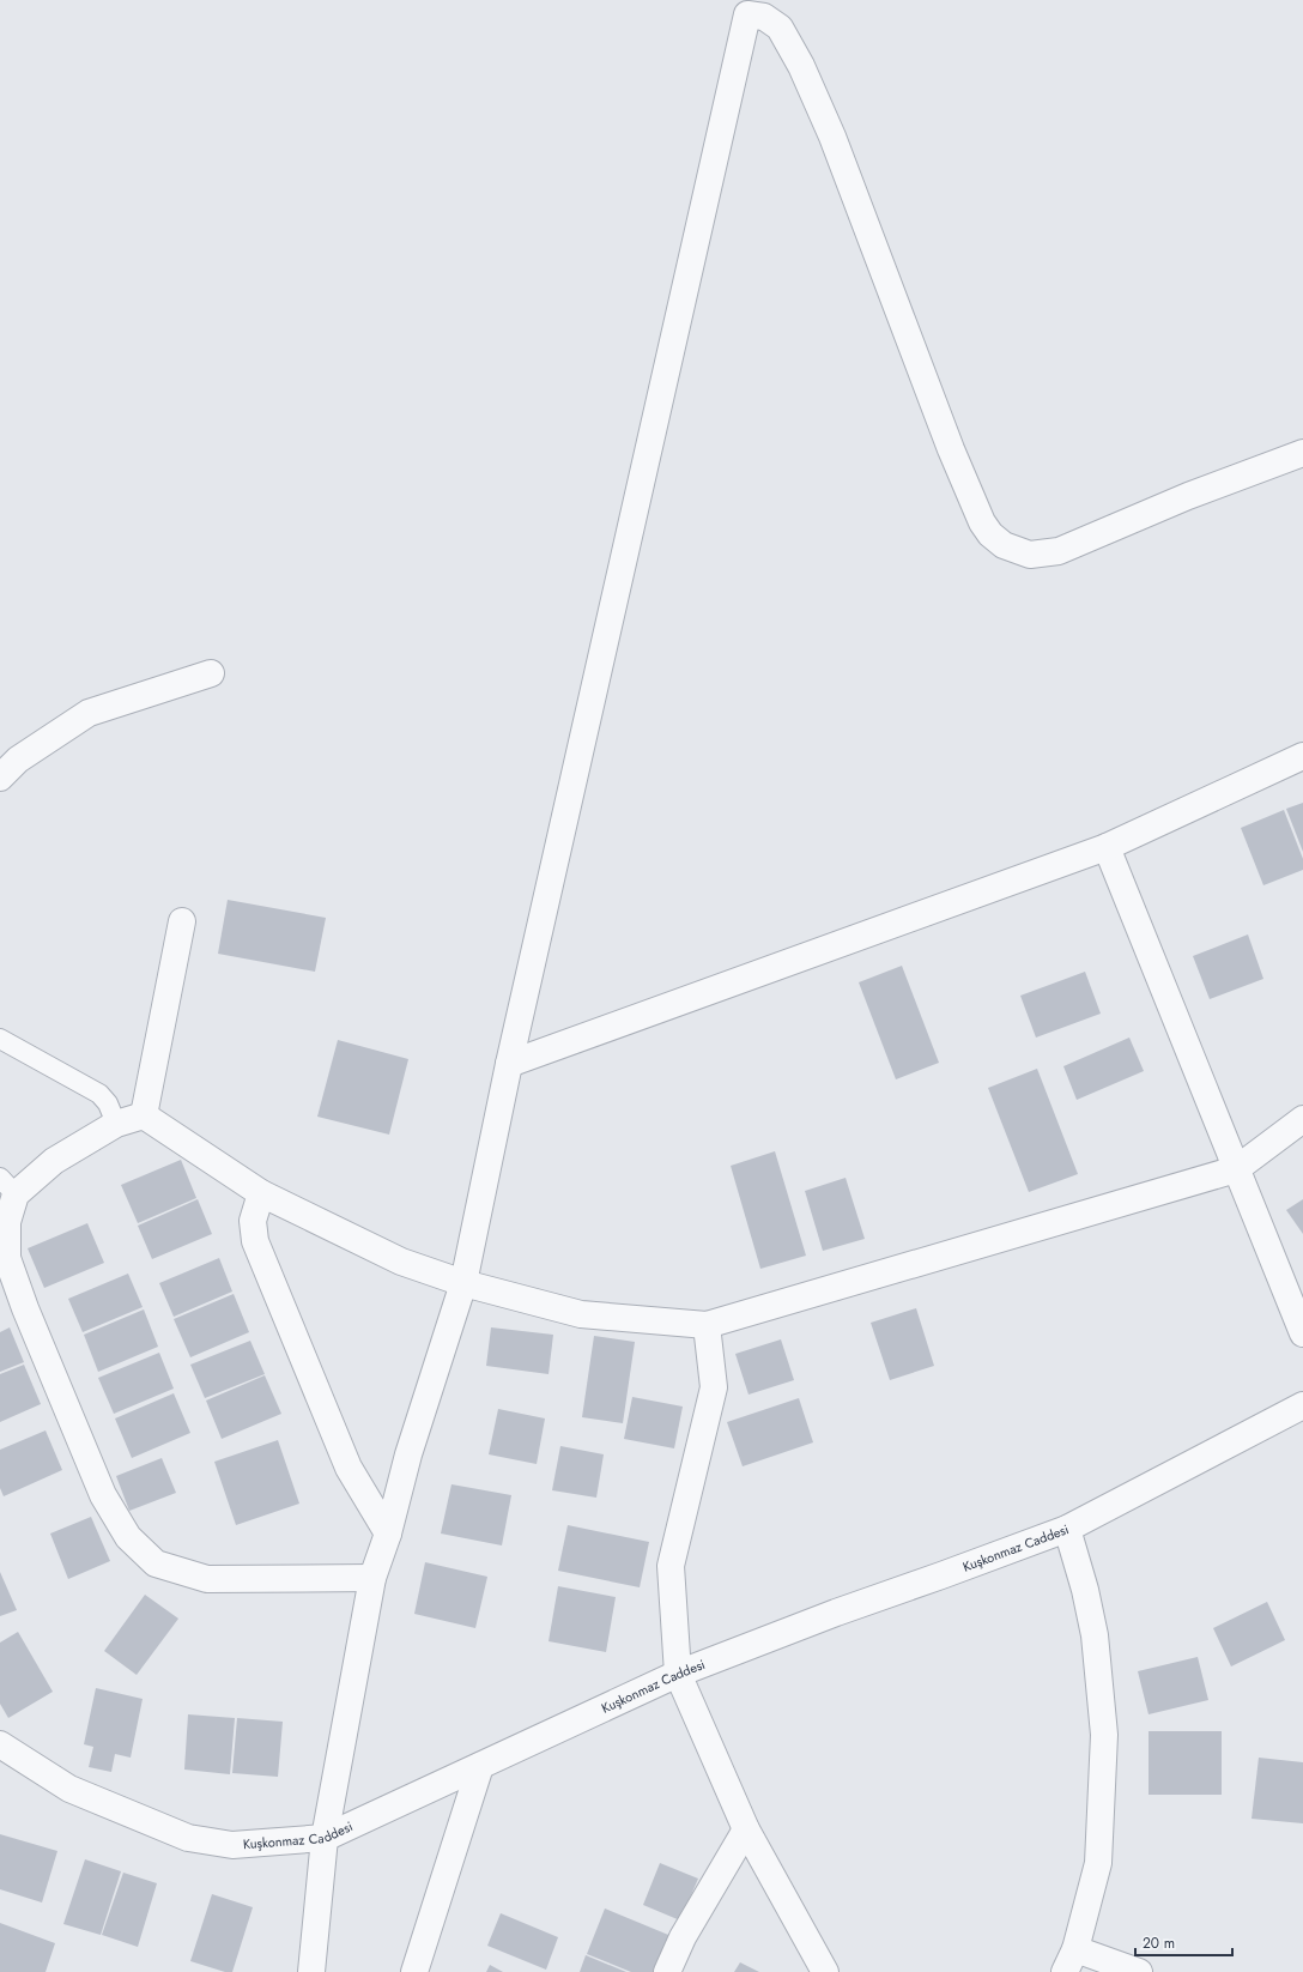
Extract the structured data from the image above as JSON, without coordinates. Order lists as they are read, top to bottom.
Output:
{
  "streets": {
    "street": ["Kuşkonmaz Caddesi"]
  },
  "scale_bar": "20 m"
}
